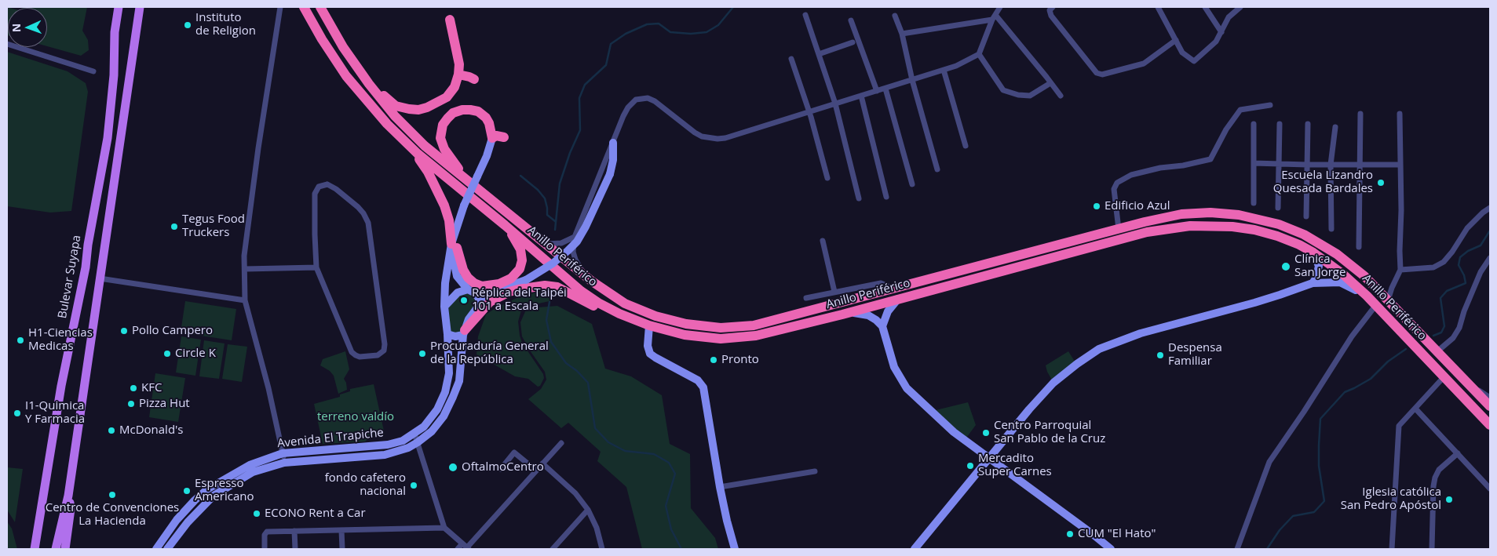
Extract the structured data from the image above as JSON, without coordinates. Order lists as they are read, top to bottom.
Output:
{
  "streets": {
    "highway": ["Anillo Periférico"],
    "main road": ["Bulevar Suyapa", "Avenida El Trapiche"]
  },
  "parks": ["terreno valdío"],
  "places": [
    "Instituto de Religion",
    "Escuela Lizandro Quesada Bardales",
    "Edificio Azul",
    "Tegus Food Truckers",
    "Clínica San Jorge",
    "Réplica del Taipéi 101 a Escala",
    "Pollo Campero",
    "H1-Ciencias Medicas",
    "Circle K",
    "Procuraduría General de la República",
    "Despensa Familiar",
    "Pronto",
    "KFC",
    "Pizza Hut",
    "I1-Quimica Y Farmacia",
    "McDonald's",
    "Centro Parroquial San Pablo de la Cruz",
    "Mercadito Super Carnes",
    "OftalmoCentro",
    "fondo cafetero nacional",
    "Espresso Americano",
    "Centro de Convenciones La Hacienda",
    "Iglesia católica San Pedro Apóstol",
    "ECONO Rent a Car",
    "CUM \"El Hato\""
  ],
  "north": "left"
}
